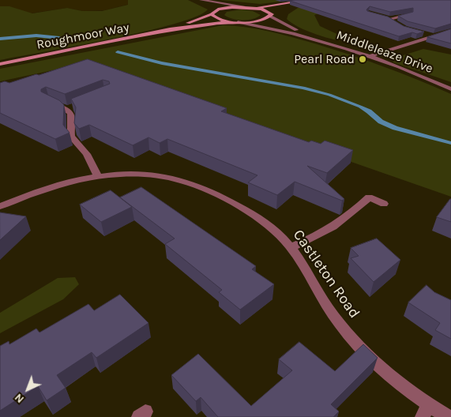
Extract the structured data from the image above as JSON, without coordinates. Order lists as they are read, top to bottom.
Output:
{
  "streets": {
    "main road": ["Roughmoor Way"],
    "street": ["Middleleaze Drive", "Castleton Road"]
  },
  "crossings": [
    ["Roughmoor Way", "Middleleaze Drive"]
  ],
  "places": ["Pearl Road"],
  "north": "bottom left"
}
